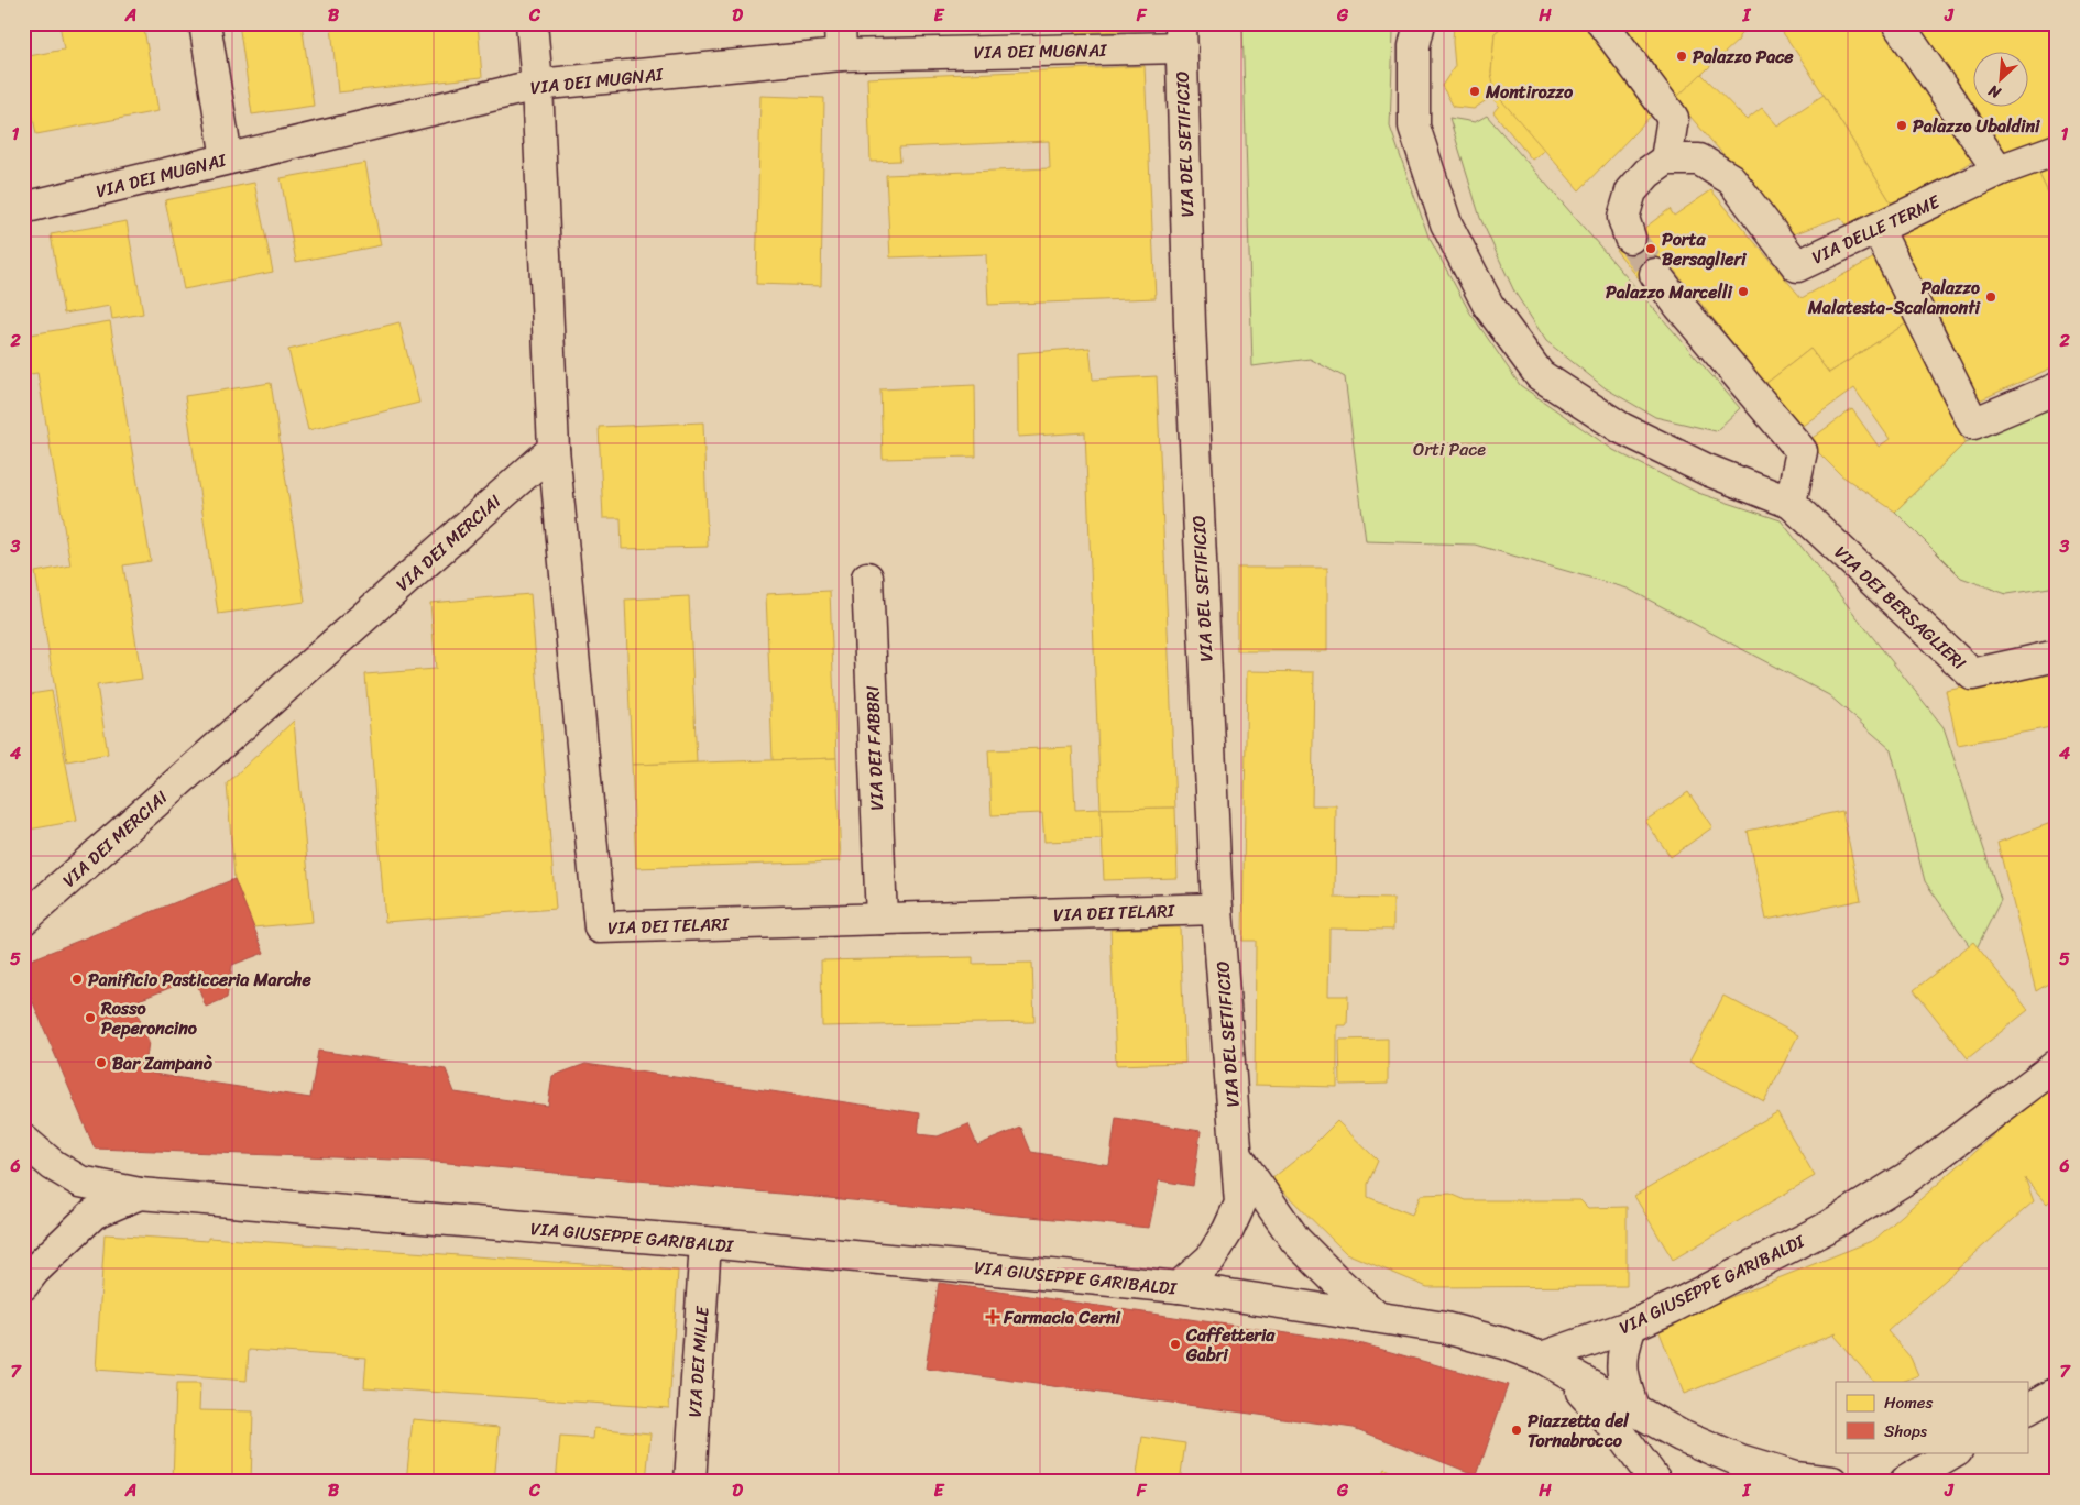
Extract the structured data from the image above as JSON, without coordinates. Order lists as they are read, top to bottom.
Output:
{
  "streets": {
    "street": [
      "VIA DEI MUGNAI",
      "VIA DEL SETIFICIO",
      "VIA DELLE TERME",
      "VIA DEI MERCIAI",
      "VIA DEI BERSAGLIERI",
      "VIA DEI FABBRI",
      "VIA DEI TELARI",
      "VIA GIUSEPPE GARIBALDI",
      "VIA DEI MILLE"
    ]
  },
  "crossings": [
    ["VIA DEI MUGNAI", "VIA DEL SETIFICIO"],
    ["VIA DEL SETIFICIO", "VIA DEI TELARI"],
    ["VIA DEL SETIFICIO", "VIA GIUSEPPE GARIBALDI"],
    ["VIA DEI MERCIAI", "VIA DEI TELARI"],
    ["VIA DEI FABBRI", "VIA DEI TELARI"],
    ["VIA GIUSEPPE GARIBALDI", "VIA DEI MILLE"]
  ],
  "parks": ["Orti Pace"],
  "places": {
    "other": [
      "Palazzo Pace",
      "Montirozzo",
      "Palazzo Ubaldini",
      "Porta Bersaglieri",
      "Palazzo Marcelli",
      "Palazzo Malatesta-Scalamonti",
      "Panificio Pasticceria Marche",
      "Rosso Peperoncino",
      "Bar Zampanò",
      "Caffetteria Gabri",
      "Piazzetta del Tornabrocco"
    ],
    "health": ["Farmacia Cerni"]
  },
  "legend": ["Homes", "Shops"],
  "north": "bottom left",
  "grid": {
    "columns": [
      "A",
      "B",
      "C",
      "D",
      "E",
      "F",
      "G",
      "H",
      "I",
      "J"
    ],
    "rows": [
      "1",
      "2",
      "3",
      "4",
      "5",
      "6",
      "7"
    ]
  }
}
